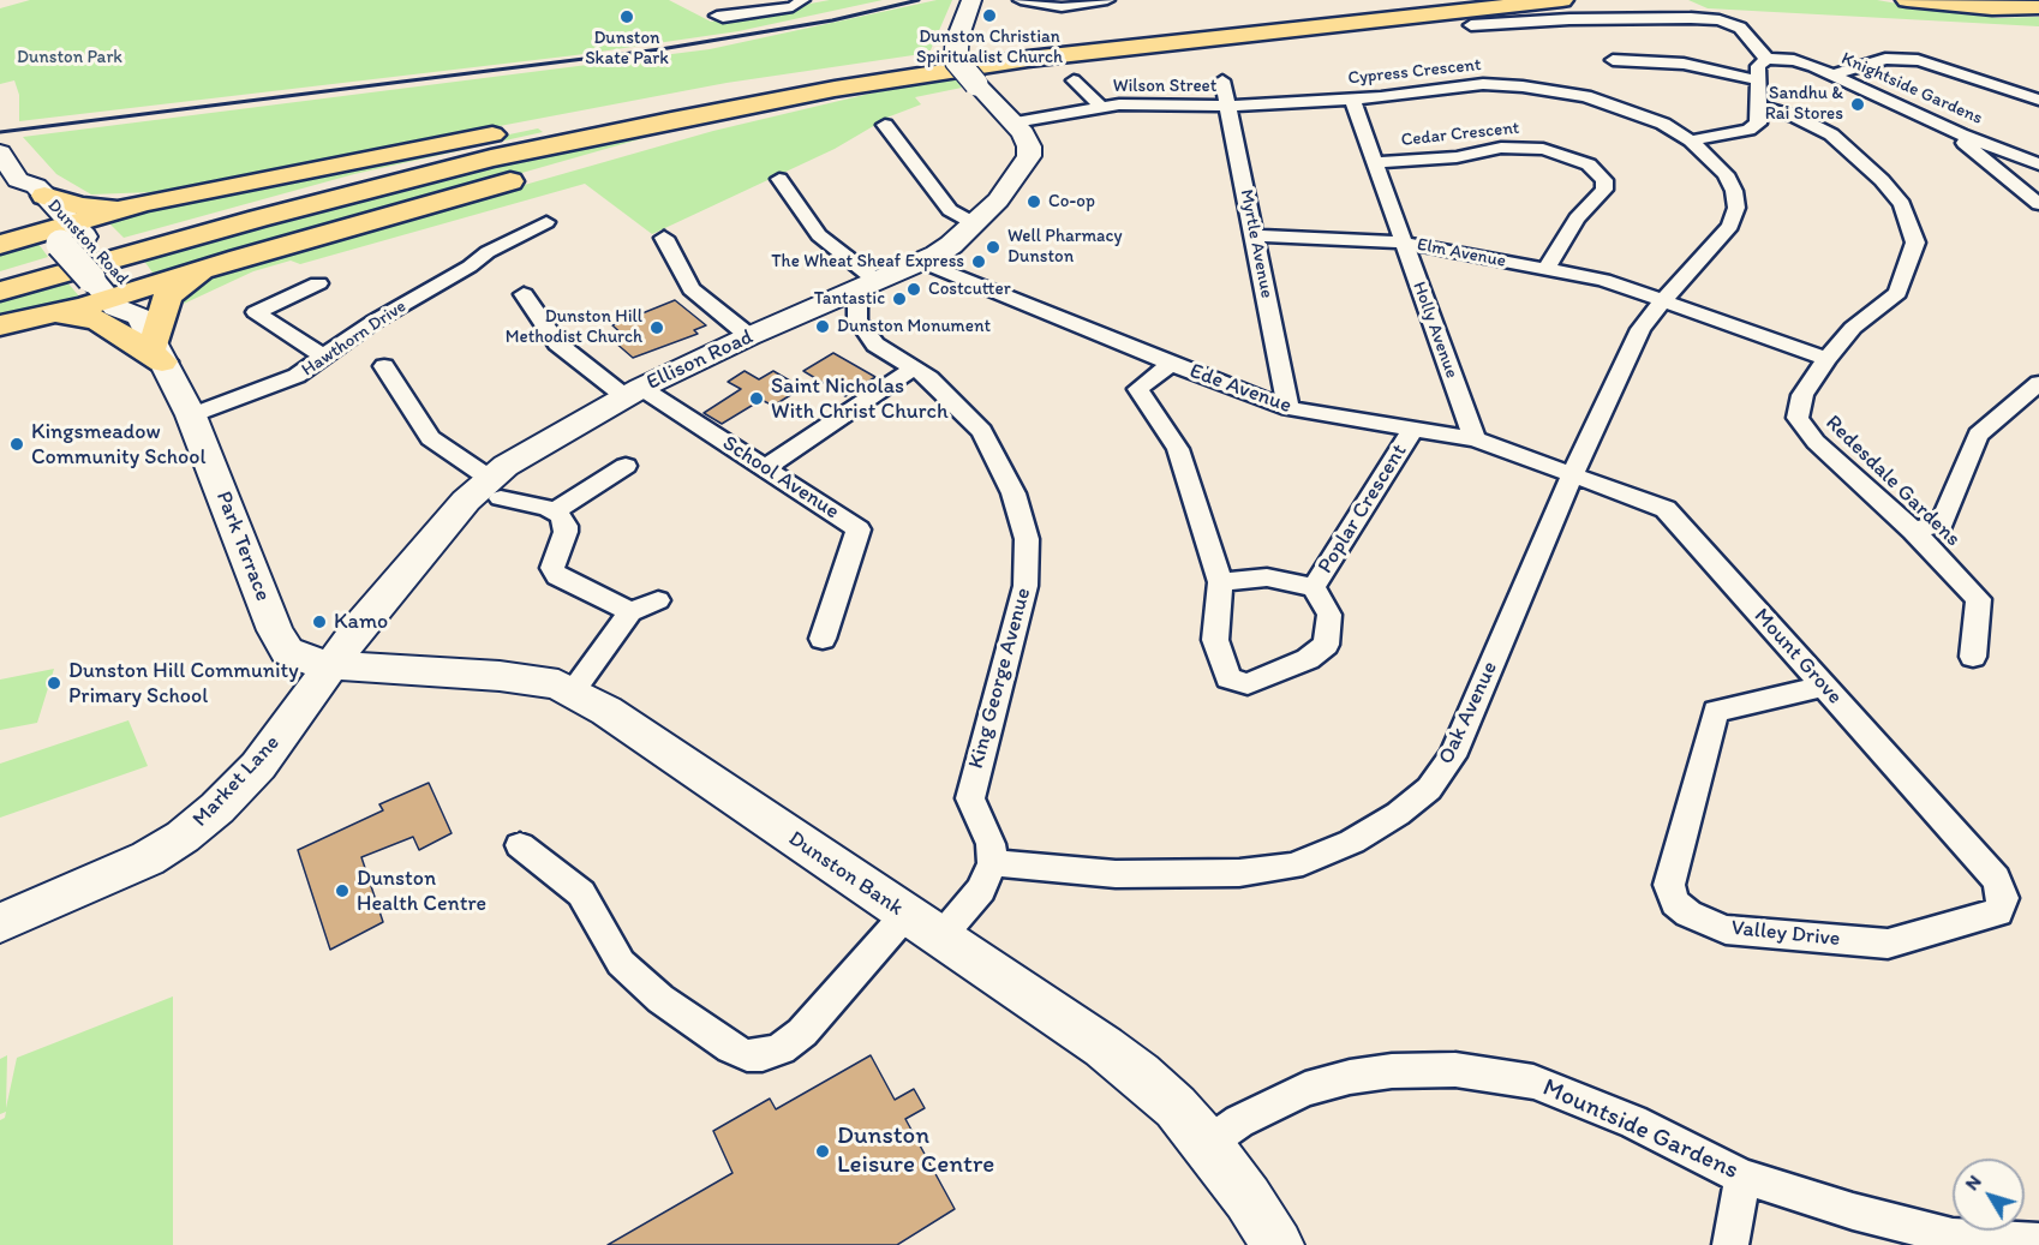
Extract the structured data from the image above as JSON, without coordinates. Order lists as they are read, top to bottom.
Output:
{
  "streets": {
    "street": [
      "Cypress Crescent",
      "Wilson Street",
      "Knightside Gardens",
      "Cedar Crescent",
      "Dunston Road",
      "Myrtle Avenue",
      "Elm Avenue",
      "Holly Avenue",
      "Hawthorn Drive",
      "Ellison Road",
      "Ede Avenue",
      "School Avenue",
      "Redesdale Gardens",
      "Poplar Crescent",
      "Park Terrace",
      "Mount Grove",
      "King George Avenue",
      "Oak Avenue",
      "Market Lane",
      "Dunston Bank",
      "Valley Drive",
      "Mountside Gardens"
    ]
  },
  "crossings": [
    ["Cypress Crescent", "Wilson Street"],
    ["Cypress Crescent", "Myrtle Avenue"],
    ["Cypress Crescent", "Elm Avenue"],
    ["Cypress Crescent", "Holly Avenue"],
    ["Cypress Crescent", "Oak Avenue"],
    ["Wilson Street", "Myrtle Avenue"],
    ["Wilson Street", "Ellison Road"],
    ["Cedar Crescent", "Elm Avenue"],
    ["Cedar Crescent", "Holly Avenue"],
    ["Dunston Road", "Park Terrace"],
    ["Myrtle Avenue", "Elm Avenue"],
    ["Myrtle Avenue", "Ede Avenue"],
    ["Elm Avenue", "Holly Avenue"],
    ["Elm Avenue", "Redesdale Gardens"],
    ["Elm Avenue", "Oak Avenue"],
    ["Holly Avenue", "Ede Avenue"],
    ["Hawthorn Drive", "Park Terrace"],
    ["Ellison Road", "Ede Avenue"],
    ["Ellison Road", "School Avenue"],
    ["Ellison Road", "Park Terrace"],
    ["Ellison Road", "King George Avenue"],
    ["Ellison Road", "Market Lane"],
    ["Ellison Road", "Dunston Bank"],
    ["Ede Avenue", "Poplar Crescent"],
    ["Ede Avenue", "Mount Grove"],
    ["Ede Avenue", "Oak Avenue"],
    ["Park Terrace", "Market Lane"],
    ["Park Terrace", "Dunston Bank"],
    ["Mount Grove", "Oak Avenue"],
    ["Mount Grove", "Valley Drive"],
    ["King George Avenue", "Oak Avenue"],
    ["Market Lane", "Dunston Bank"],
    ["Dunston Bank", "Mountside Gardens"]
  ],
  "parks": ["Dunston Park"],
  "places": [
    "Dunston Christian Spiritualist Church",
    "Dunston Skate Park",
    "Sandhu & Rai Stores",
    "Co-op",
    "Well Pharmacy Dunston",
    "The Wheat Sheaf Express",
    "Costcutter",
    "Tantastic",
    "Dunston Monument",
    "Dunston Hill Methodist Church",
    "Saint Nicholas With Christ Church",
    "Kingsmeadow Community School",
    "Kamo",
    "Dunston Hill Community Primary School",
    "Dunston Health Centre",
    "Dunston Leisure Centre"
  ],
  "north": "top left"
}
